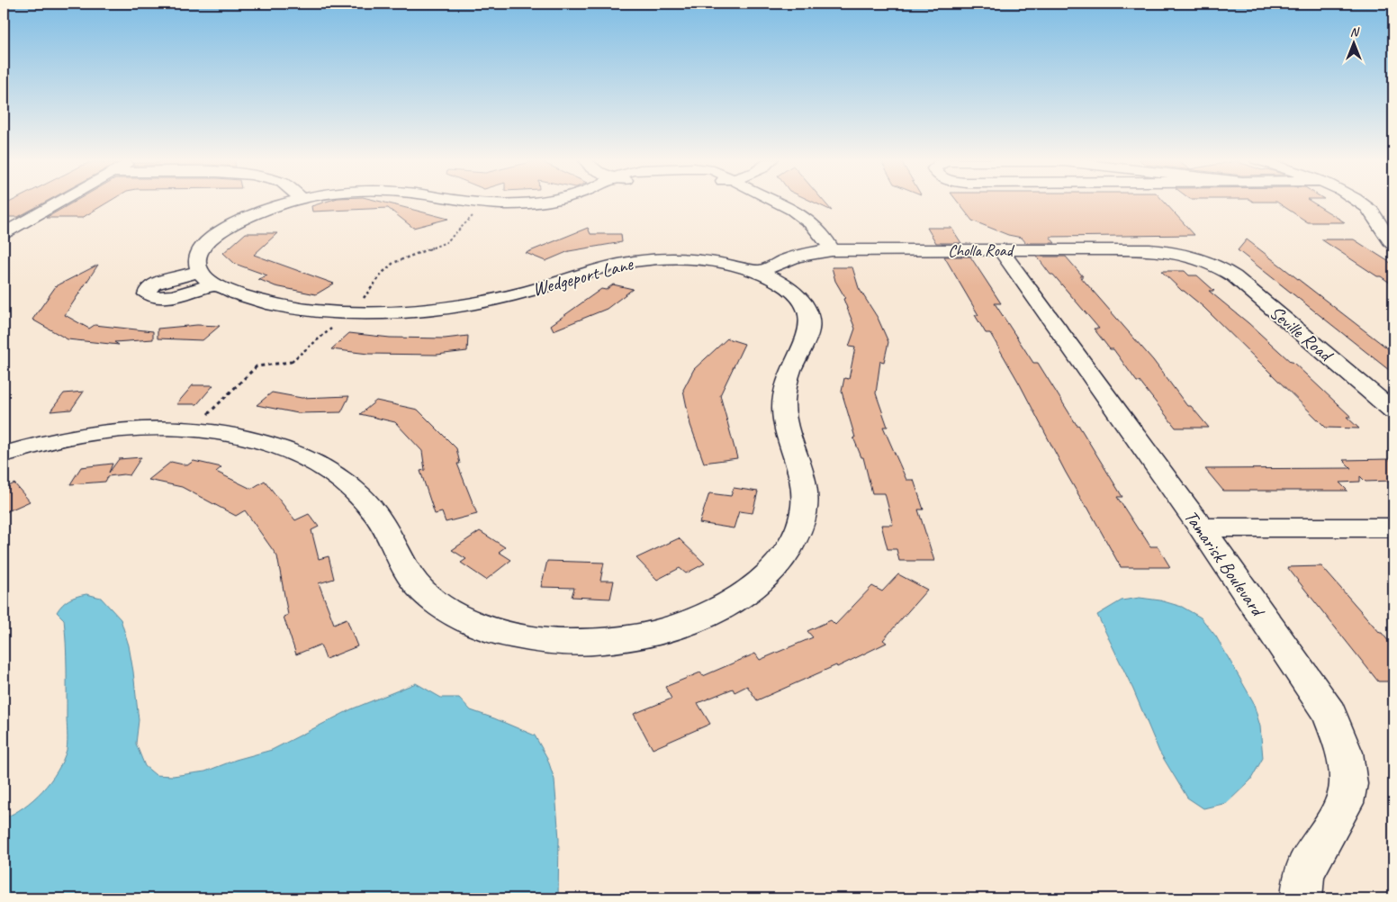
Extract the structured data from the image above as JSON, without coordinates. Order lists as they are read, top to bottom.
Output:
{
  "streets": {
    "street": [
      "Cholla Road",
      "Wedgeport Lane",
      "Seville Road",
      "Tamarisk Boulevard"
    ]
  },
  "crossings": [
    ["Cholla Road", "Wedgeport Lane"],
    ["Cholla Road", "Seville Road"],
    ["Cholla Road", "Tamarisk Boulevard"]
  ],
  "north": "top"
}
